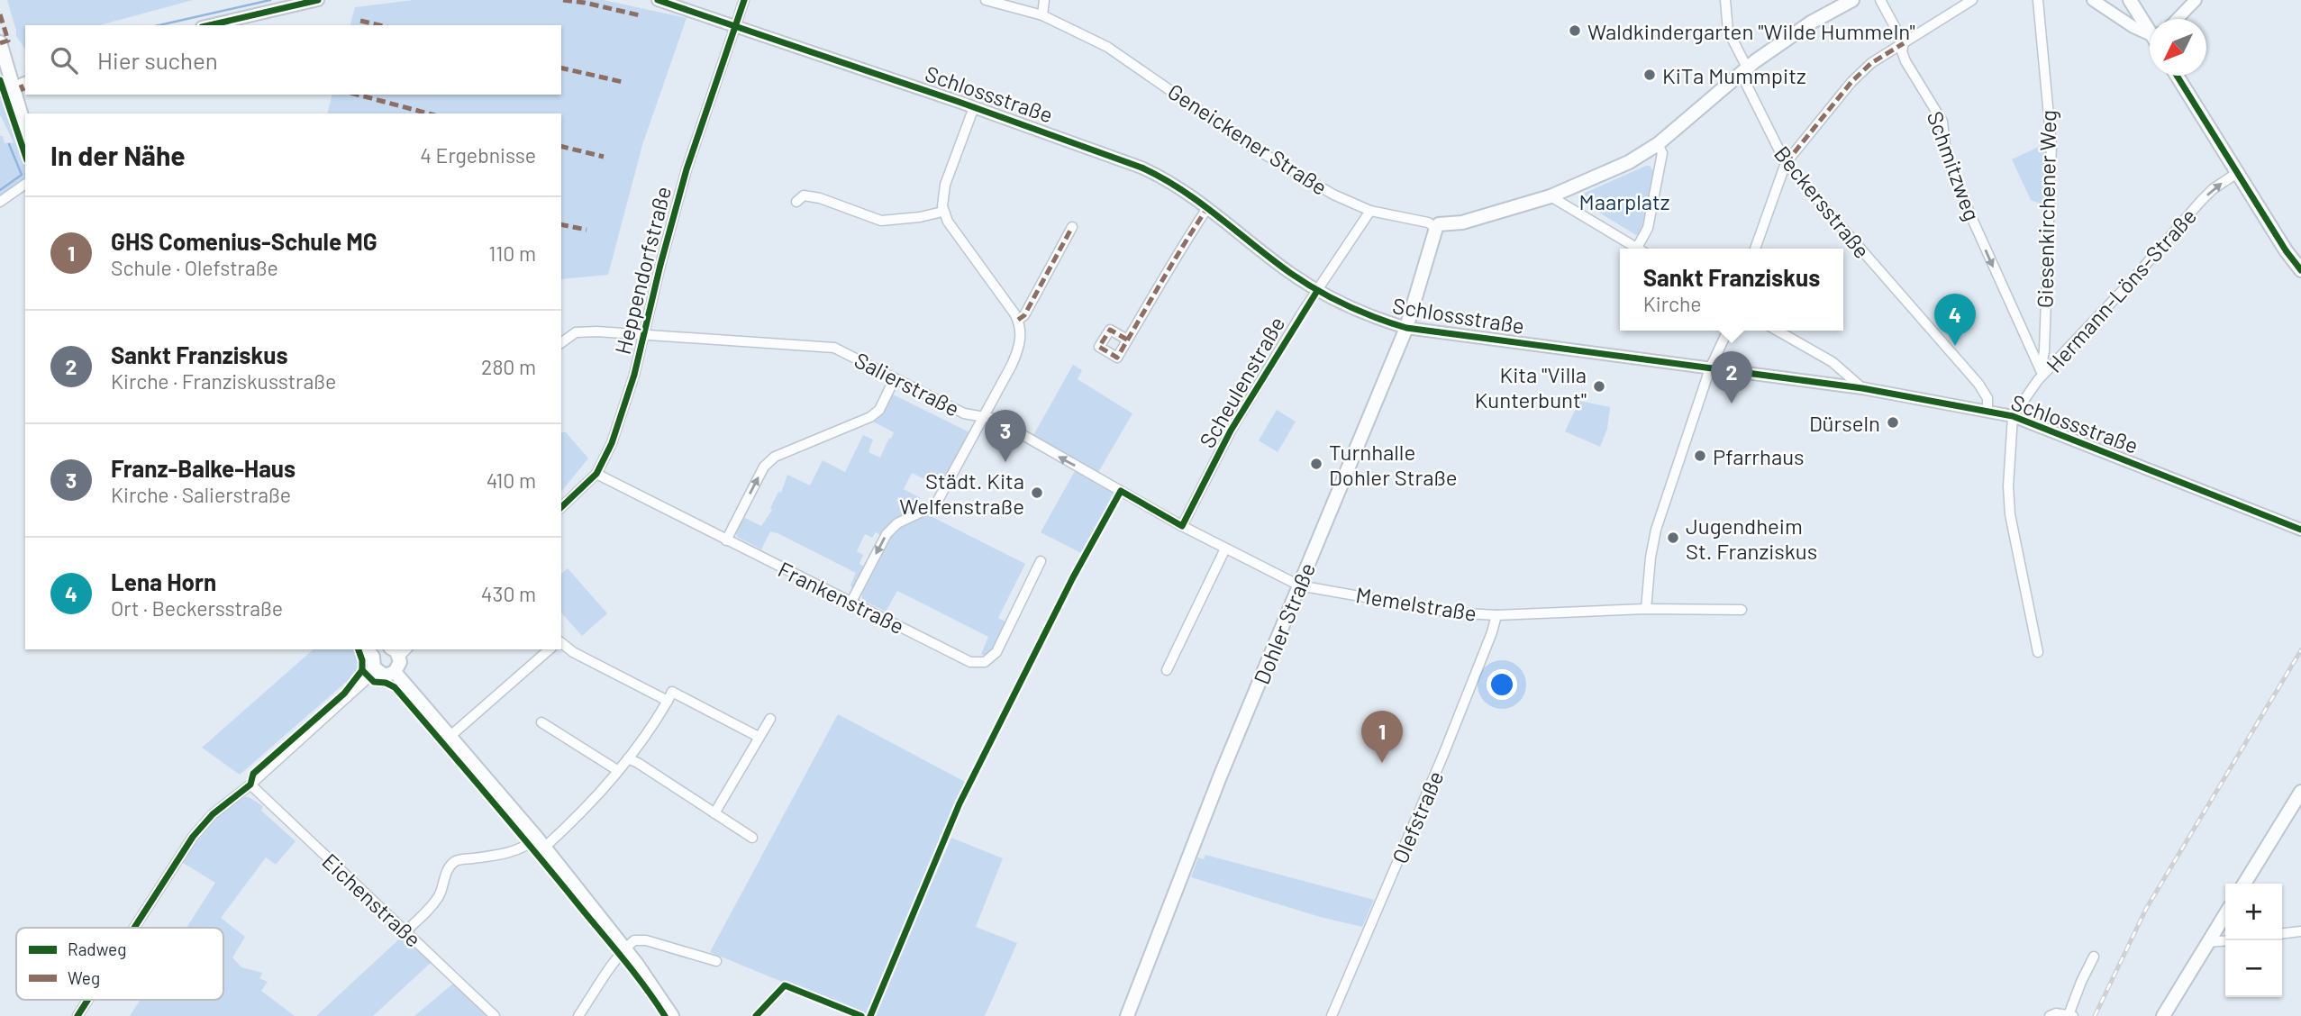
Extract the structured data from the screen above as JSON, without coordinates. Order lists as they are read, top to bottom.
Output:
{
  "streets": {
    "main road": ["Dohler Straße"],
    "street": [
      "Schlossstraße",
      "Geneickener Straße",
      "Schmitzweg",
      "Beckersstraße",
      "Giesenkirchener Weg",
      "Heppendorfstraße",
      "Hermann-Löns-Straße",
      "Scheulenstraße",
      "Salierstraße",
      "Frankenstraße",
      "Memelstraße",
      "Olefstraße",
      "Eichenstraße"
    ]
  },
  "crossings": [
    ["Schlossstraße", "Beckersstraße"],
    ["Schlossstraße", "Heppendorfstraße"],
    ["Schlossstraße", "Hermann-Löns-Straße"],
    ["Schlossstraße", "Scheulenstraße"],
    ["Schlossstraße", "Dohler Straße"],
    ["Geneickener Straße", "Scheulenstraße"],
    ["Geneickener Straße", "Dohler Straße"],
    ["Schmitzweg", "Giesenkirchener Weg"],
    ["Giesenkirchener Weg", "Hermann-Löns-Straße"],
    ["Heppendorfstraße", "Salierstraße"],
    ["Heppendorfstraße", "Frankenstraße"],
    ["Scheulenstraße", "Salierstraße"],
    ["Scheulenstraße", "Memelstraße"],
    ["Salierstraße", "Memelstraße"],
    ["Memelstraße", "Dohler Straße"],
    ["Memelstraße", "Olefstraße"]
  ],
  "one_way": ["Schmitzweg", "Hermann-Löns-Straße"],
  "parks": ["Maarplatz"],
  "places": [
    "Waldkindergarten \"Wilde Hummeln\"",
    "KiTa Mummpitz",
    "Kita \"Villa Kunterbunt\"",
    "Dürseln",
    "Pfarrhaus",
    "Turnhalle Dohler Straße",
    "Städt. Kita Welfenstraße",
    "Jugendheim St. Franziskus"
  ],
  "legend": ["Radweg", "Weg"],
  "north": "bottom left",
  "page": {
    "search": "Hier suchen",
    "heading": ["In der Nähe", "4 Ergebnisse"],
    "list": [
      {
        "mark": "1",
        "name": "GHS Comenius-Schule MG",
        "note": "Schule · Olefstraße",
        "value": "110 m"
      },
      {
        "mark": "2",
        "name": "Sankt Franziskus",
        "note": "Kirche · Franziskusstraße",
        "value": "280 m"
      },
      {
        "mark": "3",
        "name": "Franz-Balke-Haus",
        "note": "Kirche · Salierstraße",
        "value": "410 m"
      },
      {
        "mark": "4",
        "name": "Lena Horn",
        "note": "Ort · Beckersstraße",
        "value": "430 m"
      }
    ],
    "popup": ["Sankt Franziskus", "Kirche"],
    "pins": [
      "4",
      "2",
      "3",
      "1"
    ],
    "map_buttons": ["+", "−"]
  }
}
